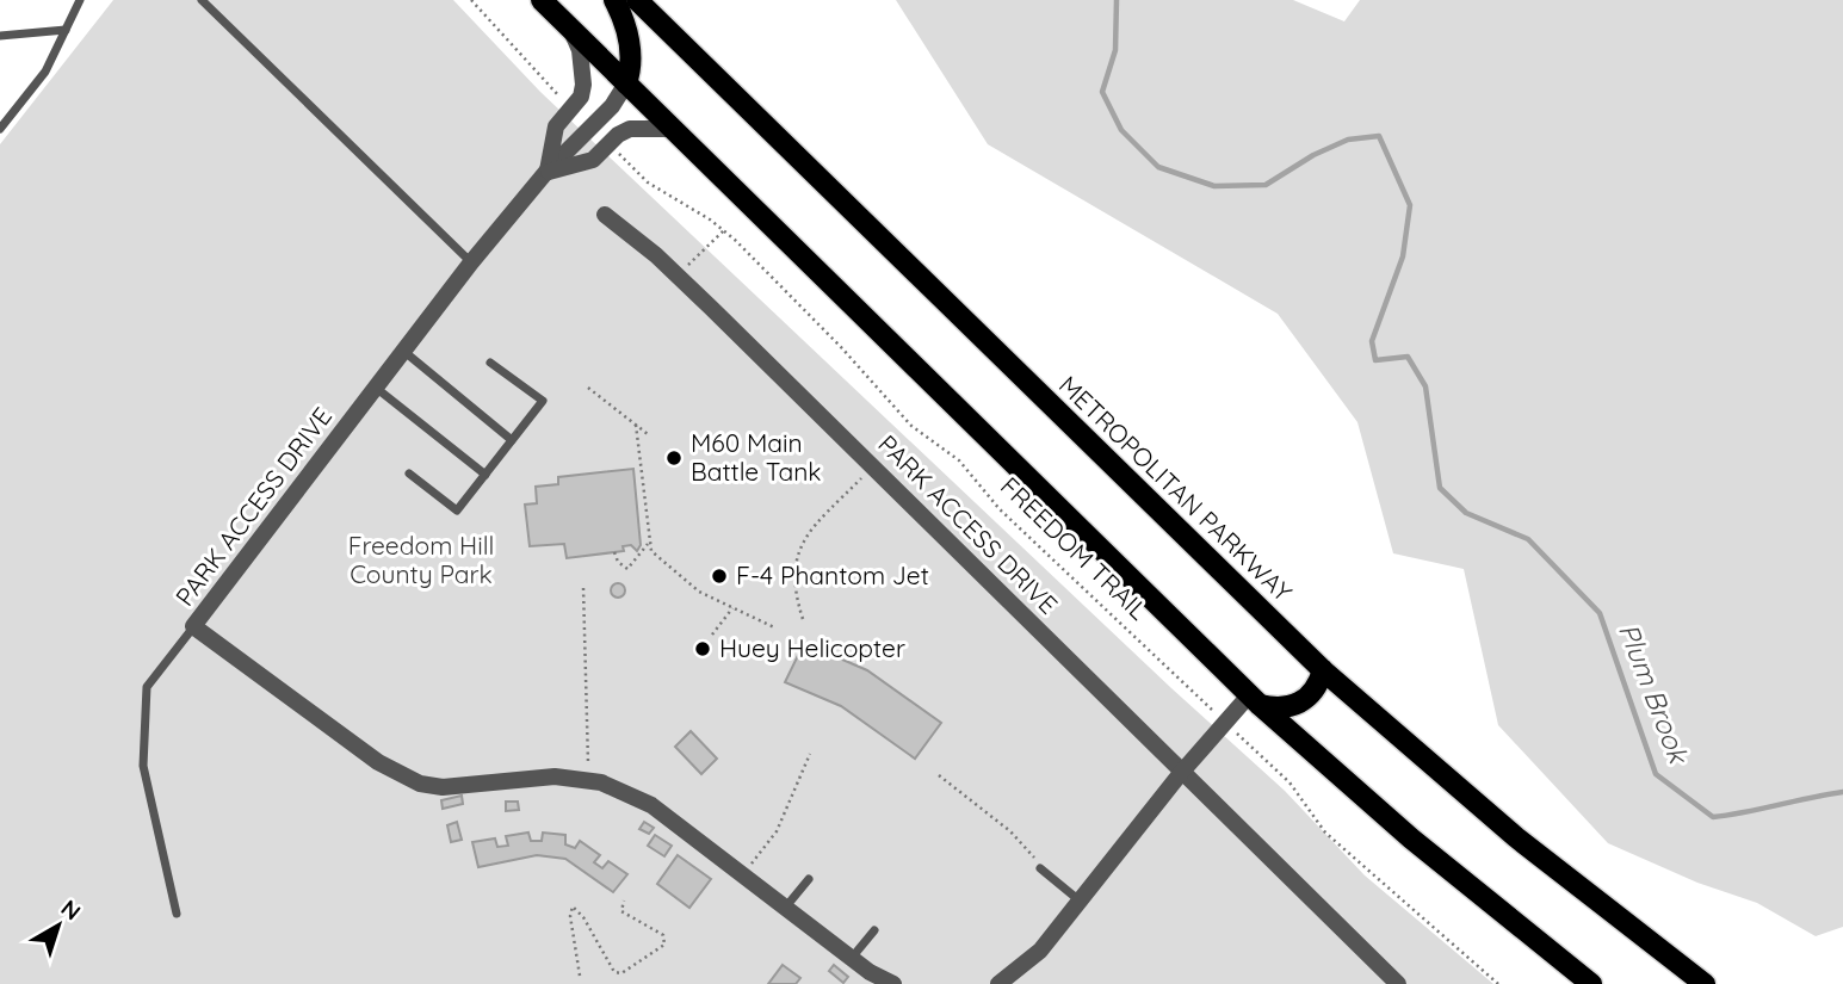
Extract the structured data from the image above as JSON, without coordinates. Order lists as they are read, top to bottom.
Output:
{
  "streets": {
    "main road": ["METROPOLITAN PARKWAY"],
    "street": ["PARK ACCESS DRIVE"],
    "path": ["FREEDOM TRAIL"]
  },
  "water": ["Plum Brook"],
  "parks": ["Freedom Hill County Park"],
  "places": ["M60 Main Battle Tank", "F-4 Phantom Jet", "Huey Helicopter"],
  "north": "top right"
}
